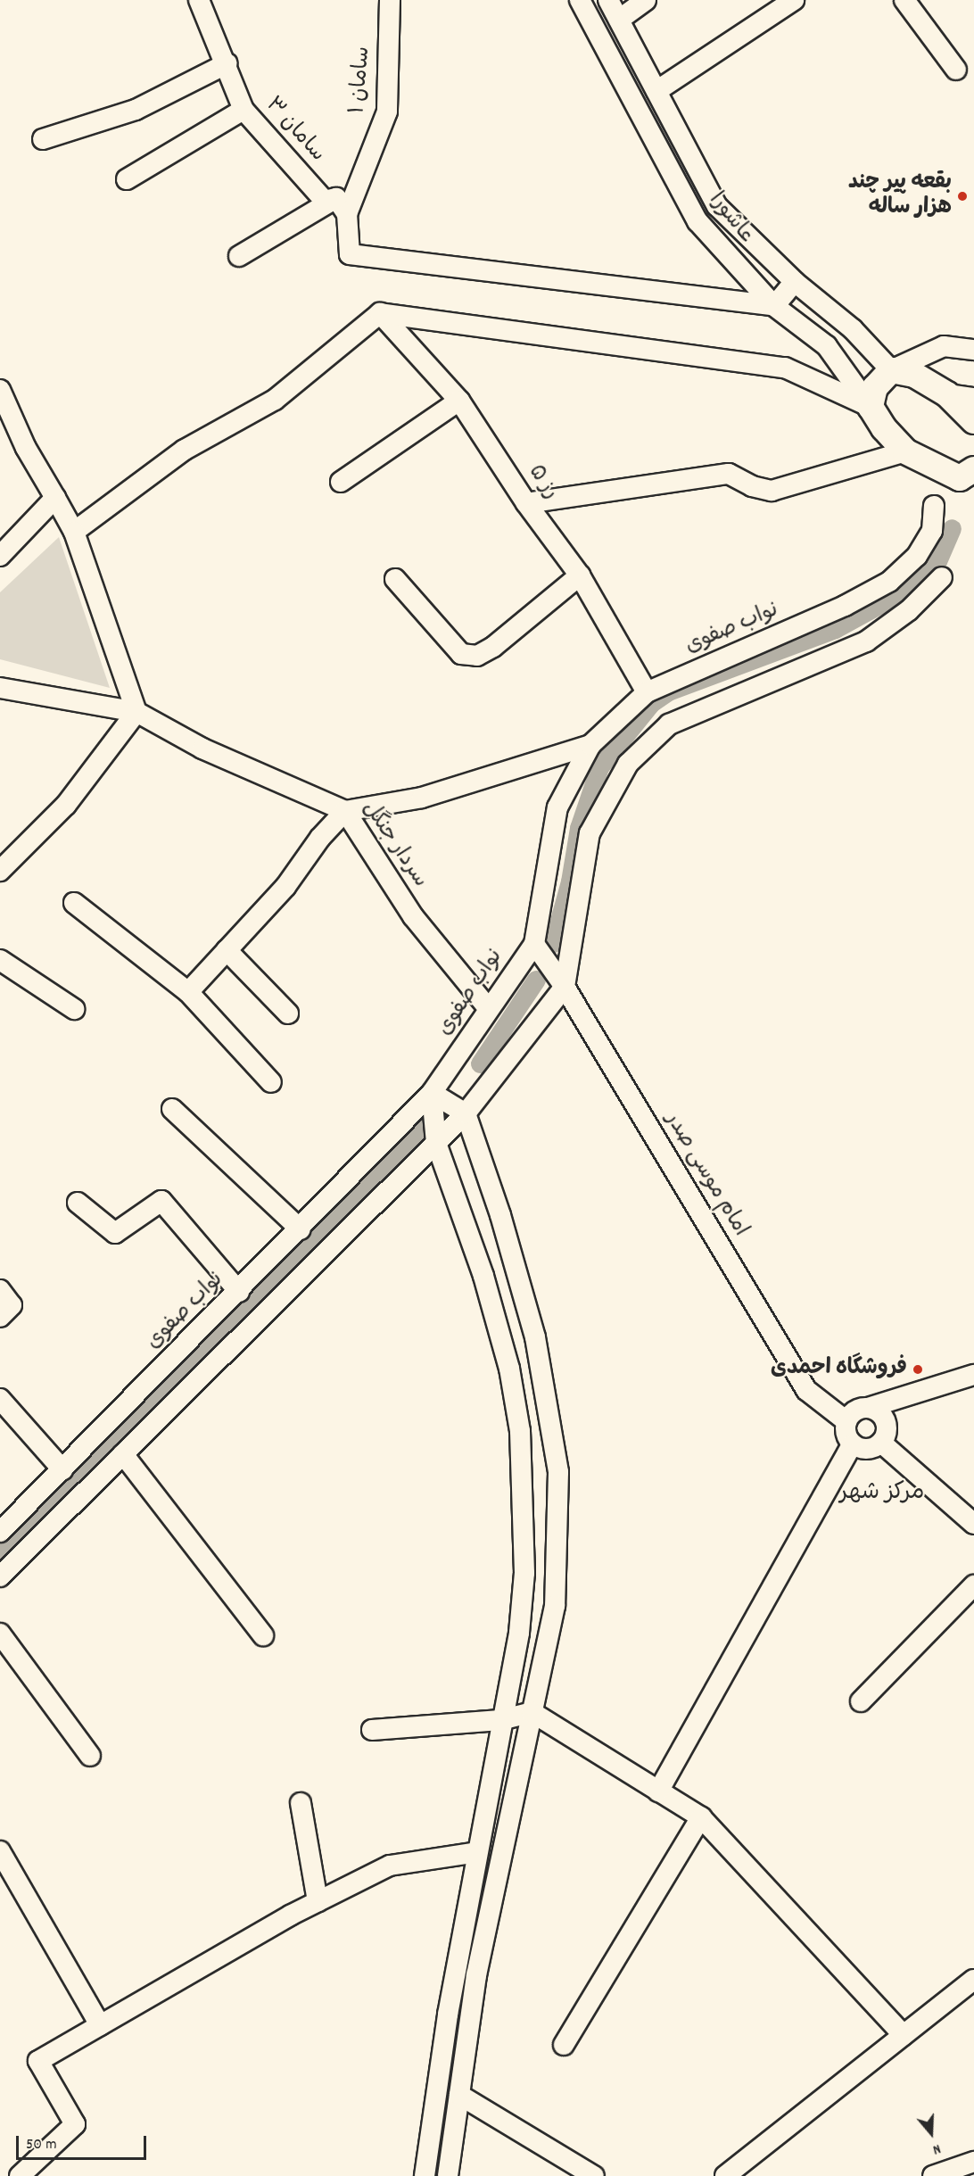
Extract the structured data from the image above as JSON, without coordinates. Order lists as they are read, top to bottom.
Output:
{
  "streets": {
    "street": [
      "سامان ۱",
      "سامان ۳",
      "عاشورا",
      "رز ۵",
      "نواب صفوی",
      "سردار جنگل",
      "امام موسی صدر"
    ]
  },
  "crossings": [
    ["سامان ۱", "سامان ۳"],
    ["سامان ۱", "عاشورا"],
    ["رز ۵", "نواب صفوی"],
    ["نواب صفوی", "سردار جنگل"],
    ["نواب صفوی", "امام موسی صدر"]
  ],
  "districts": ["مرکز شهر"],
  "places": ["بقعه پیر چند هزار ساله", "فروشگاه احمدی"],
  "scale_bar": "50 m",
  "north": "bottom"
}
